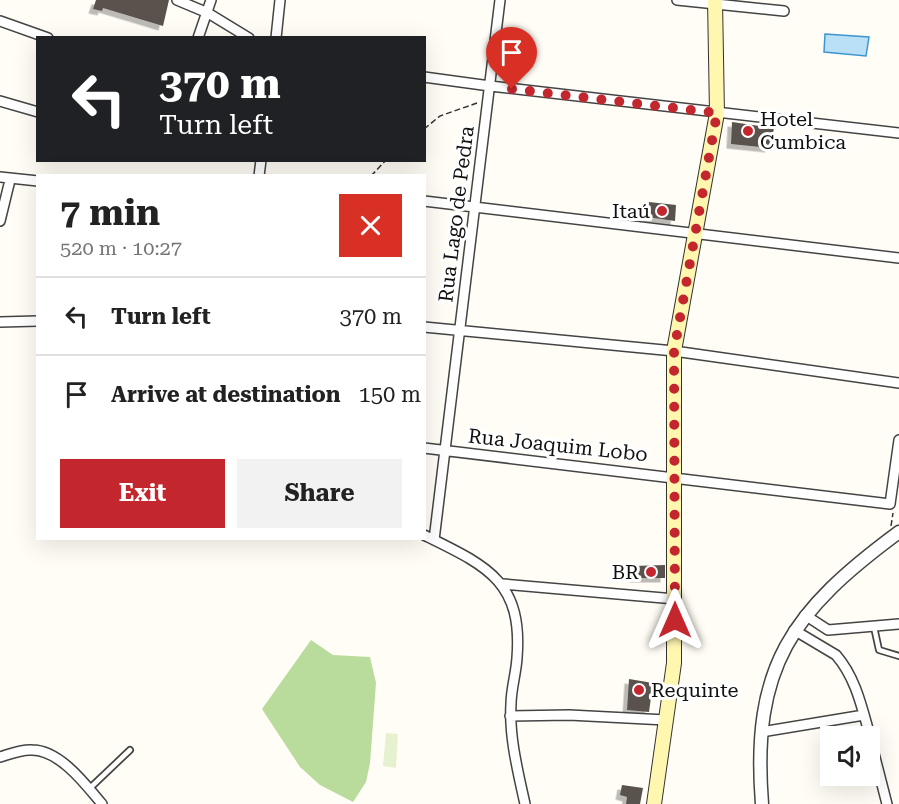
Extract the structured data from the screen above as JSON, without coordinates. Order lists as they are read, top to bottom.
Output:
{
  "streets": {
    "street": ["Rua Lago de Pedra", "Rua Joaquim Lobo"]
  },
  "crossings": [
    ["Rua Lago de Pedra", "Rua Joaquim Lobo"]
  ],
  "places": [
    "Hotel Cumbica",
    "Itaú",
    "BR",
    "Requinte"
  ],
  "page": {
    "turn": ["370 m", "Turn left"],
    "heading": ["7 min", "520 m · 10:27"],
    "list": [
      {
        "name": "Turn left",
        "value": "370 m"
      },
      {
        "name": "Arrive at destination",
        "value": "150 m"
      }
    ],
    "buttons": ["Exit", "Share"]
  }
}
